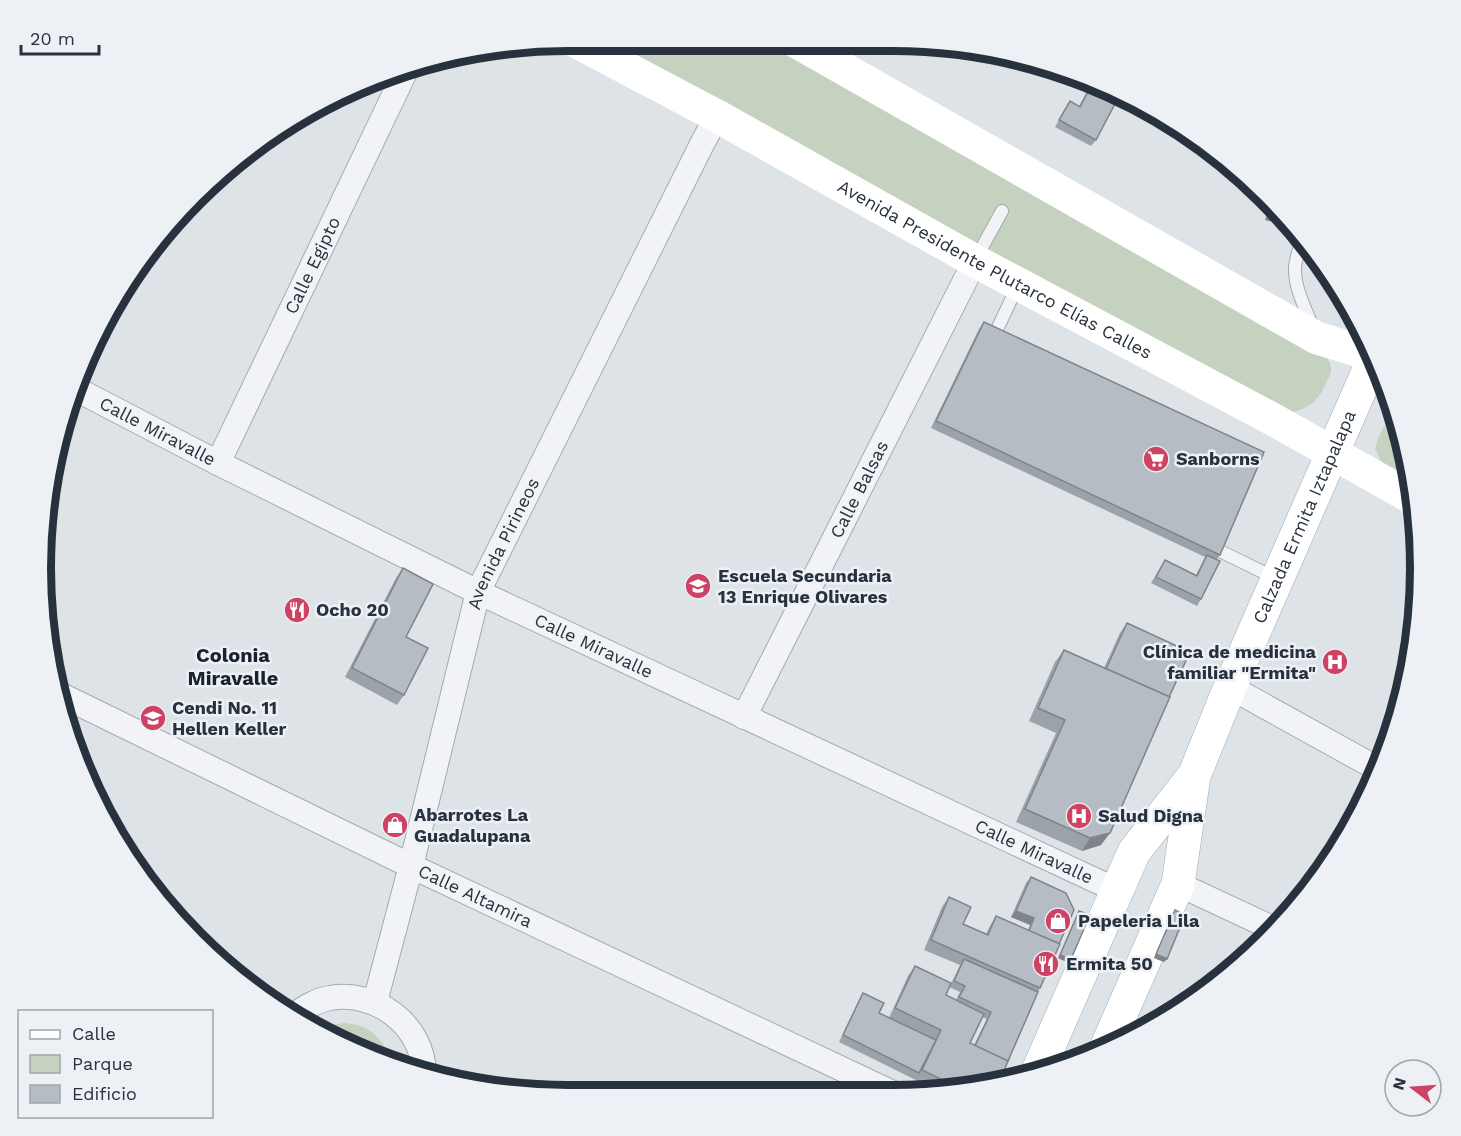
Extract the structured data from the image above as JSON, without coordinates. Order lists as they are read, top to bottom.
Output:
{
  "streets": {
    "main road": ["Avenida Presidente Plutarco Elías Calles", "Calzada Ermita Iztapalapa"],
    "street": [
      "Calle Egipto",
      "Calle Miravalle",
      "Calle Balsas",
      "Avenida Pirineos",
      "Calle Altamira"
    ]
  },
  "crossings": [
    ["Calle Egipto", "Calle Miravalle"],
    ["Avenida Presidente Plutarco Elías Calles", "Calle Balsas"],
    ["Avenida Presidente Plutarco Elías Calles", "Calzada Ermita Iztapalapa"],
    ["Avenida Presidente Plutarco Elías Calles", "Avenida Pirineos"],
    ["Calle Miravalle", "Calle Balsas"],
    ["Calle Miravalle", "Calzada Ermita Iztapalapa"],
    ["Calle Miravalle", "Avenida Pirineos"],
    ["Avenida Pirineos", "Calle Altamira"]
  ],
  "districts": ["Colonia Miravalle"],
  "places": {
    "supermarket": ["Sanborns"],
    "school or university": ["Escuela Secundaria 13 Enrique Olivares", "Cendi No. 11 Hellen Keller"],
    "restaurant": ["Ocho 20", "Ermita 50"],
    "hospital": ["Clínica de medicina familiar \"Ermita\"", "Salud Digna"],
    "shop": ["Abarrotes La Guadalupana", "Papeleria Lila"]
  },
  "legend": ["Calle", "Parque", "Edificio"],
  "scale_bar": "20 m",
  "north": "left"
}
